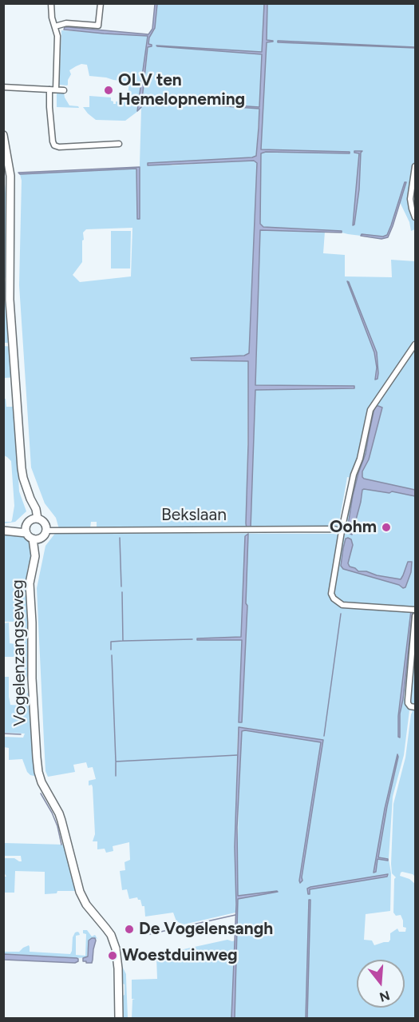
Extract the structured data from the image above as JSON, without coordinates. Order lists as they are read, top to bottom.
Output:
{
  "streets": {
    "main road": ["Vogelenzangseweg"],
    "street": ["Bekslaan"]
  },
  "crossings": [
    ["Bekslaan", "Vogelenzangseweg"]
  ],
  "places": [
    "OLV ten Hemelopneming",
    "Oohm",
    "De Vogelensangh",
    "Woestduinweg"
  ],
  "north": "bottom"
}
